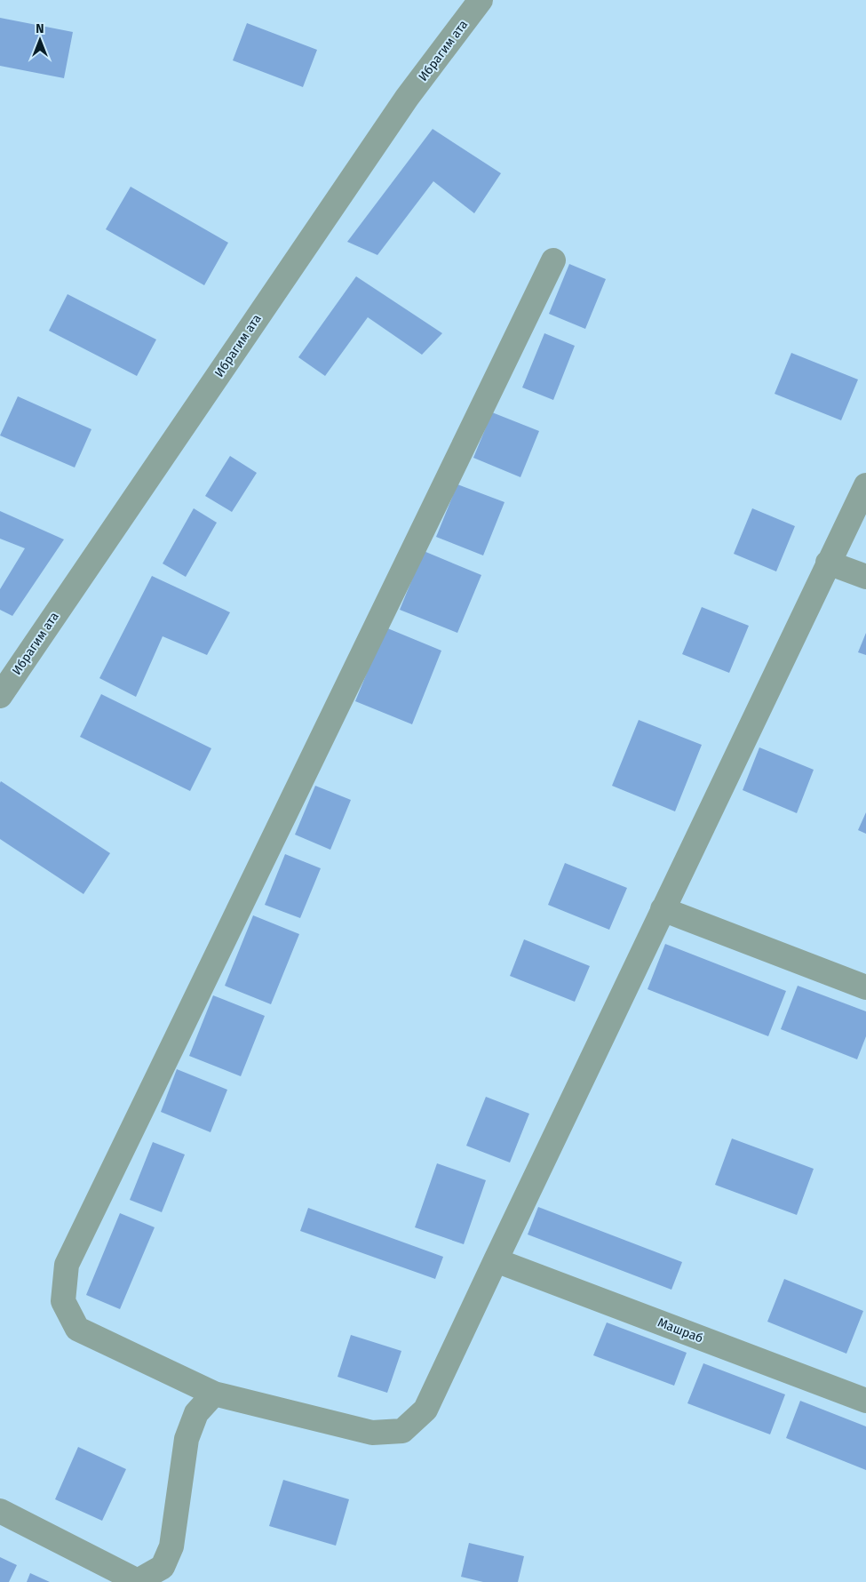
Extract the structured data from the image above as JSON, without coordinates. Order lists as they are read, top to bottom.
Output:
{
  "streets": {
    "street": ["Ибрагим ата", "Машраб"]
  },
  "north": "top"
}
